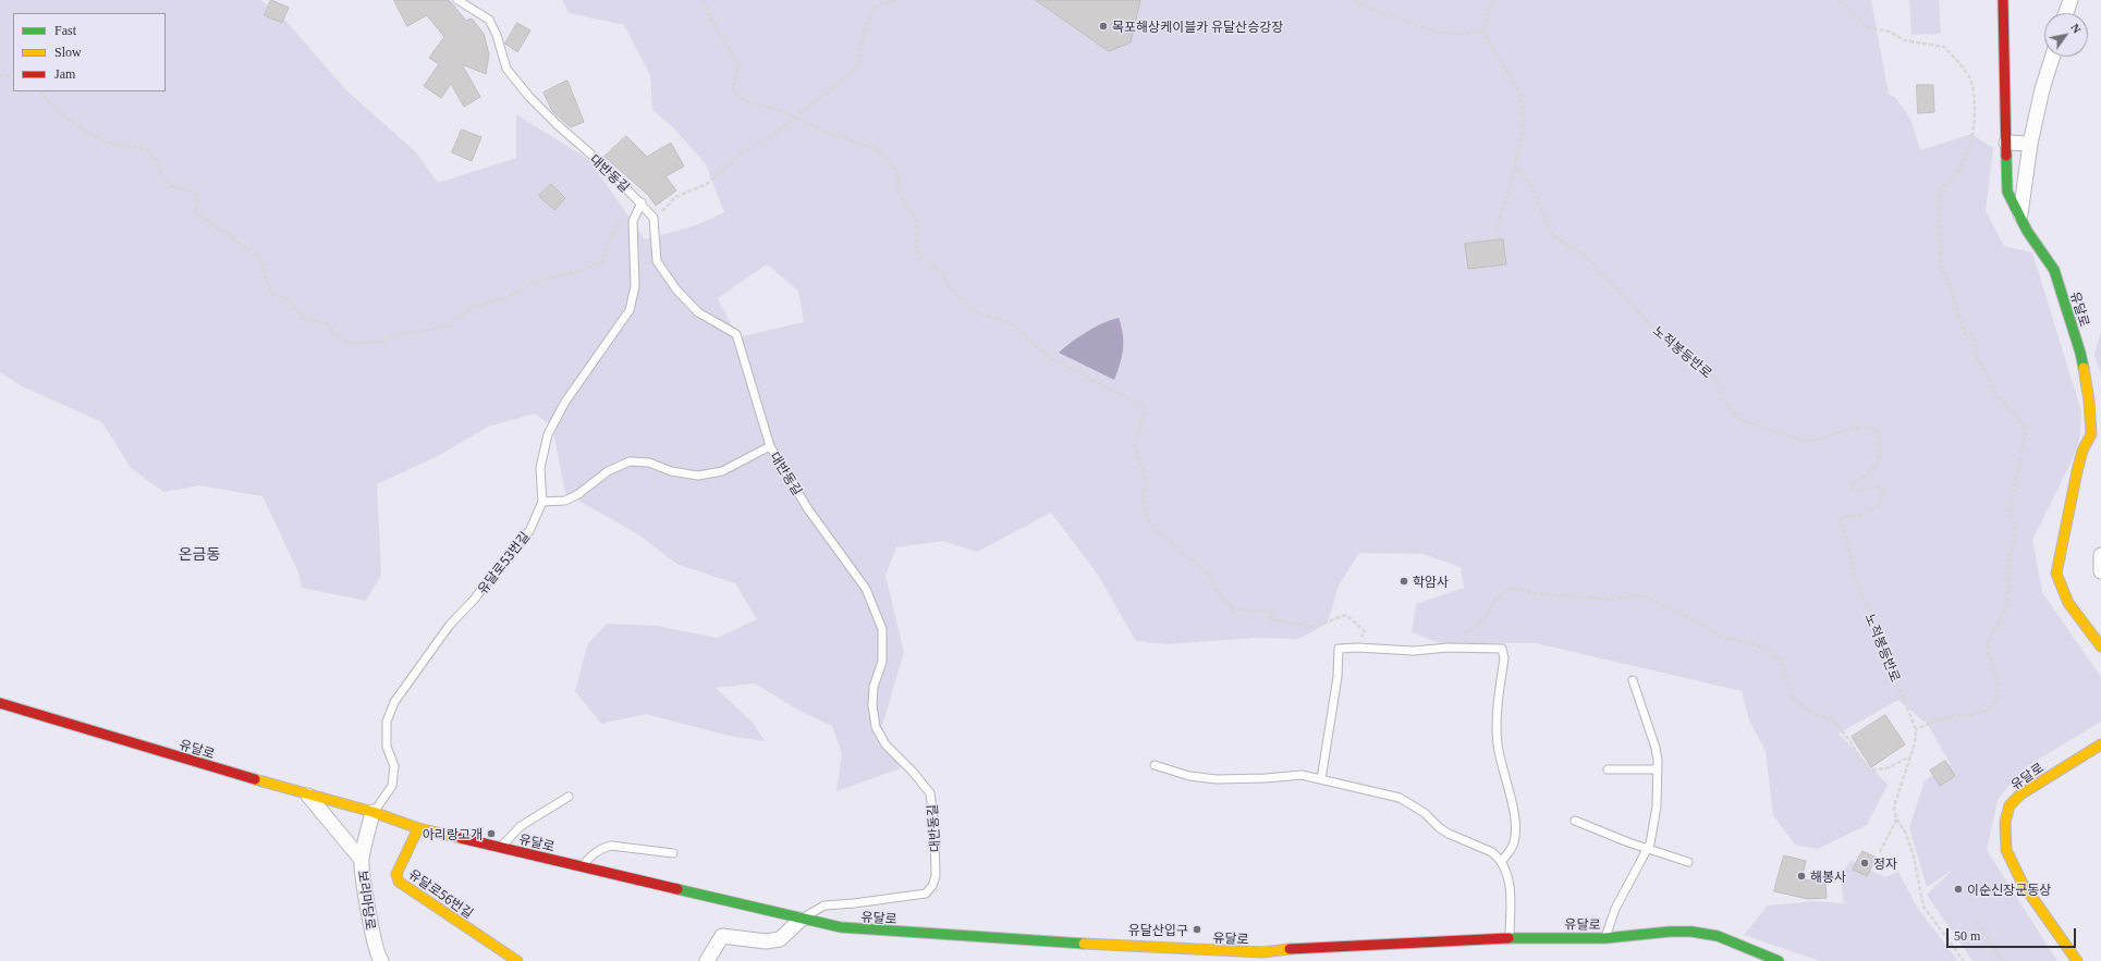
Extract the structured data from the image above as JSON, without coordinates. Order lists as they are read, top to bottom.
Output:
{
  "streets": {
    "street": ["유달로", "유달로56번길", "보리마당로"],
    "lane": ["대반동길", "유달로53번길"],
    "path": ["노적봉등반로"]
  },
  "crossings": [
    ["대반동길", "유달로"],
    ["대반동길", "유달로53번길"],
    ["유달로", "유달로53번길"],
    ["유달로", "유달로56번길"],
    ["유달로", "보리마당로"],
    ["유달로53번길", "보리마당로"]
  ],
  "districts": ["온금동"],
  "places": [
    "목포해상케이블카 유달산승강장",
    "학암사",
    "아리랑고개",
    "정자",
    "해봉사",
    "이순신장군동상",
    "유달산입구"
  ],
  "legend": ["Fast", "Slow", "Jam"],
  "scale_bar": "50 m",
  "north": "top right"
}
